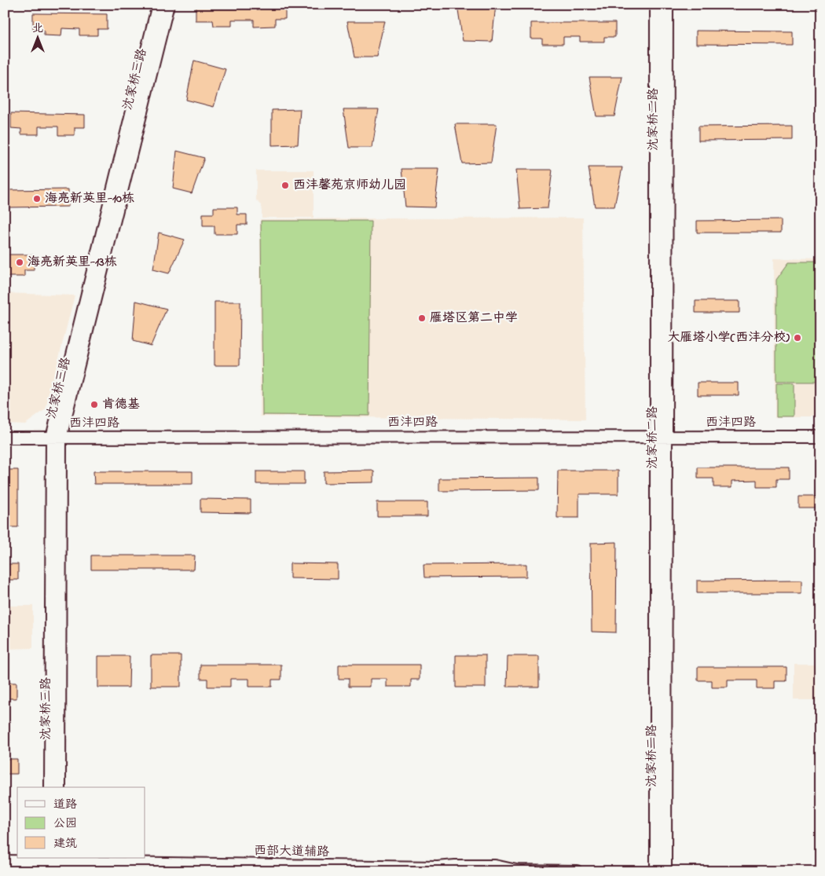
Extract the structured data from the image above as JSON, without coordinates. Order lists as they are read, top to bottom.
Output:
{
  "streets": {
    "street": [
      "沈家桥三路",
      "沈家桥二路",
      "西沣四路",
      "西部大道辅路"
    ]
  },
  "crossings": [
    ["沈家桥三路", "西沣四路"],
    ["沈家桥二路", "西沣四路"]
  ],
  "places": [
    "西沣馨苑京师幼儿园",
    "海亮新英里-10栋",
    "海亮新英里-13栋",
    "雁塔区第二中学",
    "大雁塔小学(西沣分校)",
    "肯德基"
  ],
  "legend": ["道路", "公园", "建筑"],
  "north": "top"
}
